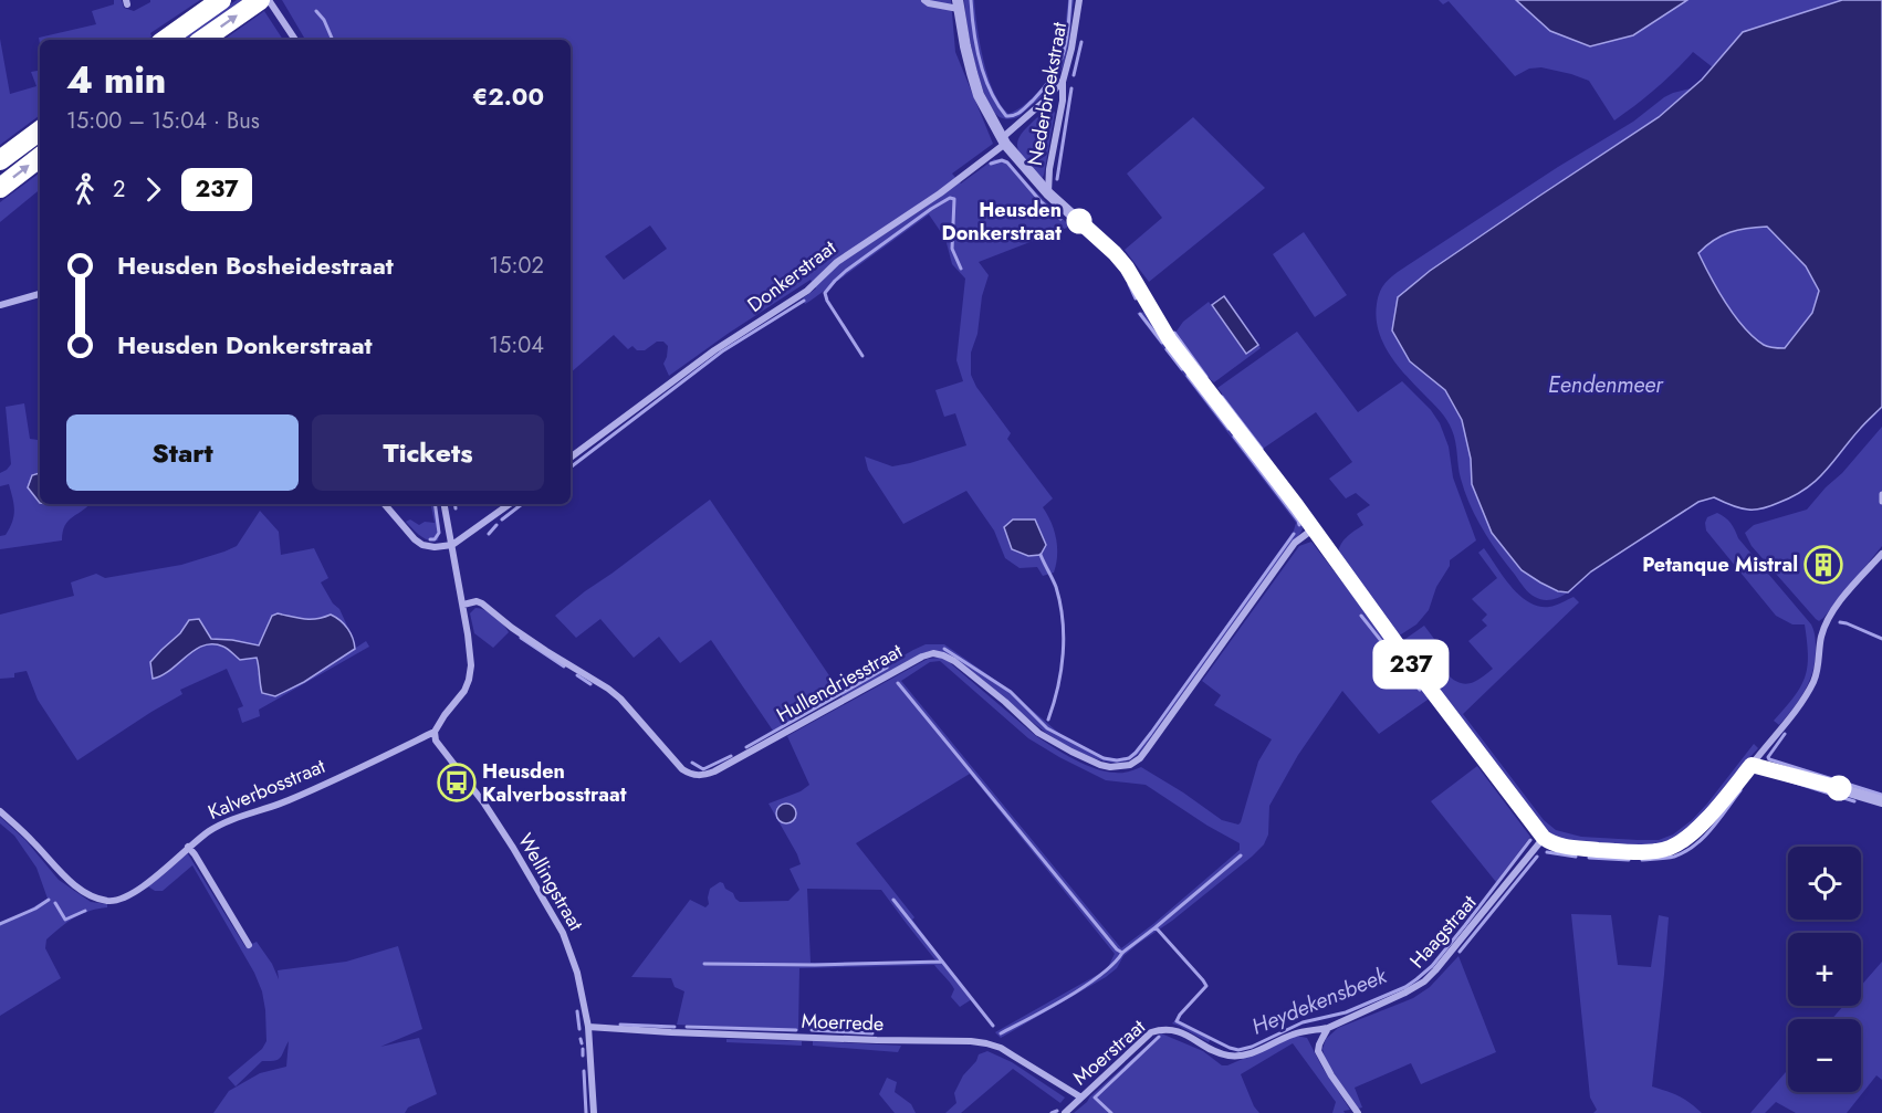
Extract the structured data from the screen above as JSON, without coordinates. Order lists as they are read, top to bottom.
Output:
{
  "streets": {
    "street": [
      "Nederbroekstraat",
      "Donkerstraat",
      "Hullendriesstraat",
      "Kalverbosstraat",
      "Wellingstraat",
      "Haagstraat",
      "Moerrede",
      "Moerstraat"
    ]
  },
  "crossings": [
    ["Nederbroekstraat", "Donkerstraat"],
    ["Kalverbosstraat", "Wellingstraat"],
    ["Wellingstraat", "Moerrede"],
    ["Haagstraat", "Moerstraat"],
    ["Moerrede", "Moerstraat"]
  ],
  "water": ["Eendenmeer", "Heydekensbeek"],
  "places": {
    "other": ["Heusden Donkerstraat"],
    "building": ["Petanque Mistral"],
    "bus stop": ["Heusden Kalverbosstraat"]
  },
  "lines": ["bus line 237"],
  "page": {
    "on_map": "237",
    "heading": ["4 min", "15:00 – 15:04 · Bus", "€2.00"],
    "legs": ["2", "237"],
    "list": [
      {
        "name": "Heusden Bosheidestraat",
        "value": "15:02"
      },
      {
        "name": "Heusden Donkerstraat",
        "value": "15:04"
      }
    ],
    "buttons": ["Start", "Tickets"],
    "map_buttons": ["+", "−"]
  }
}
